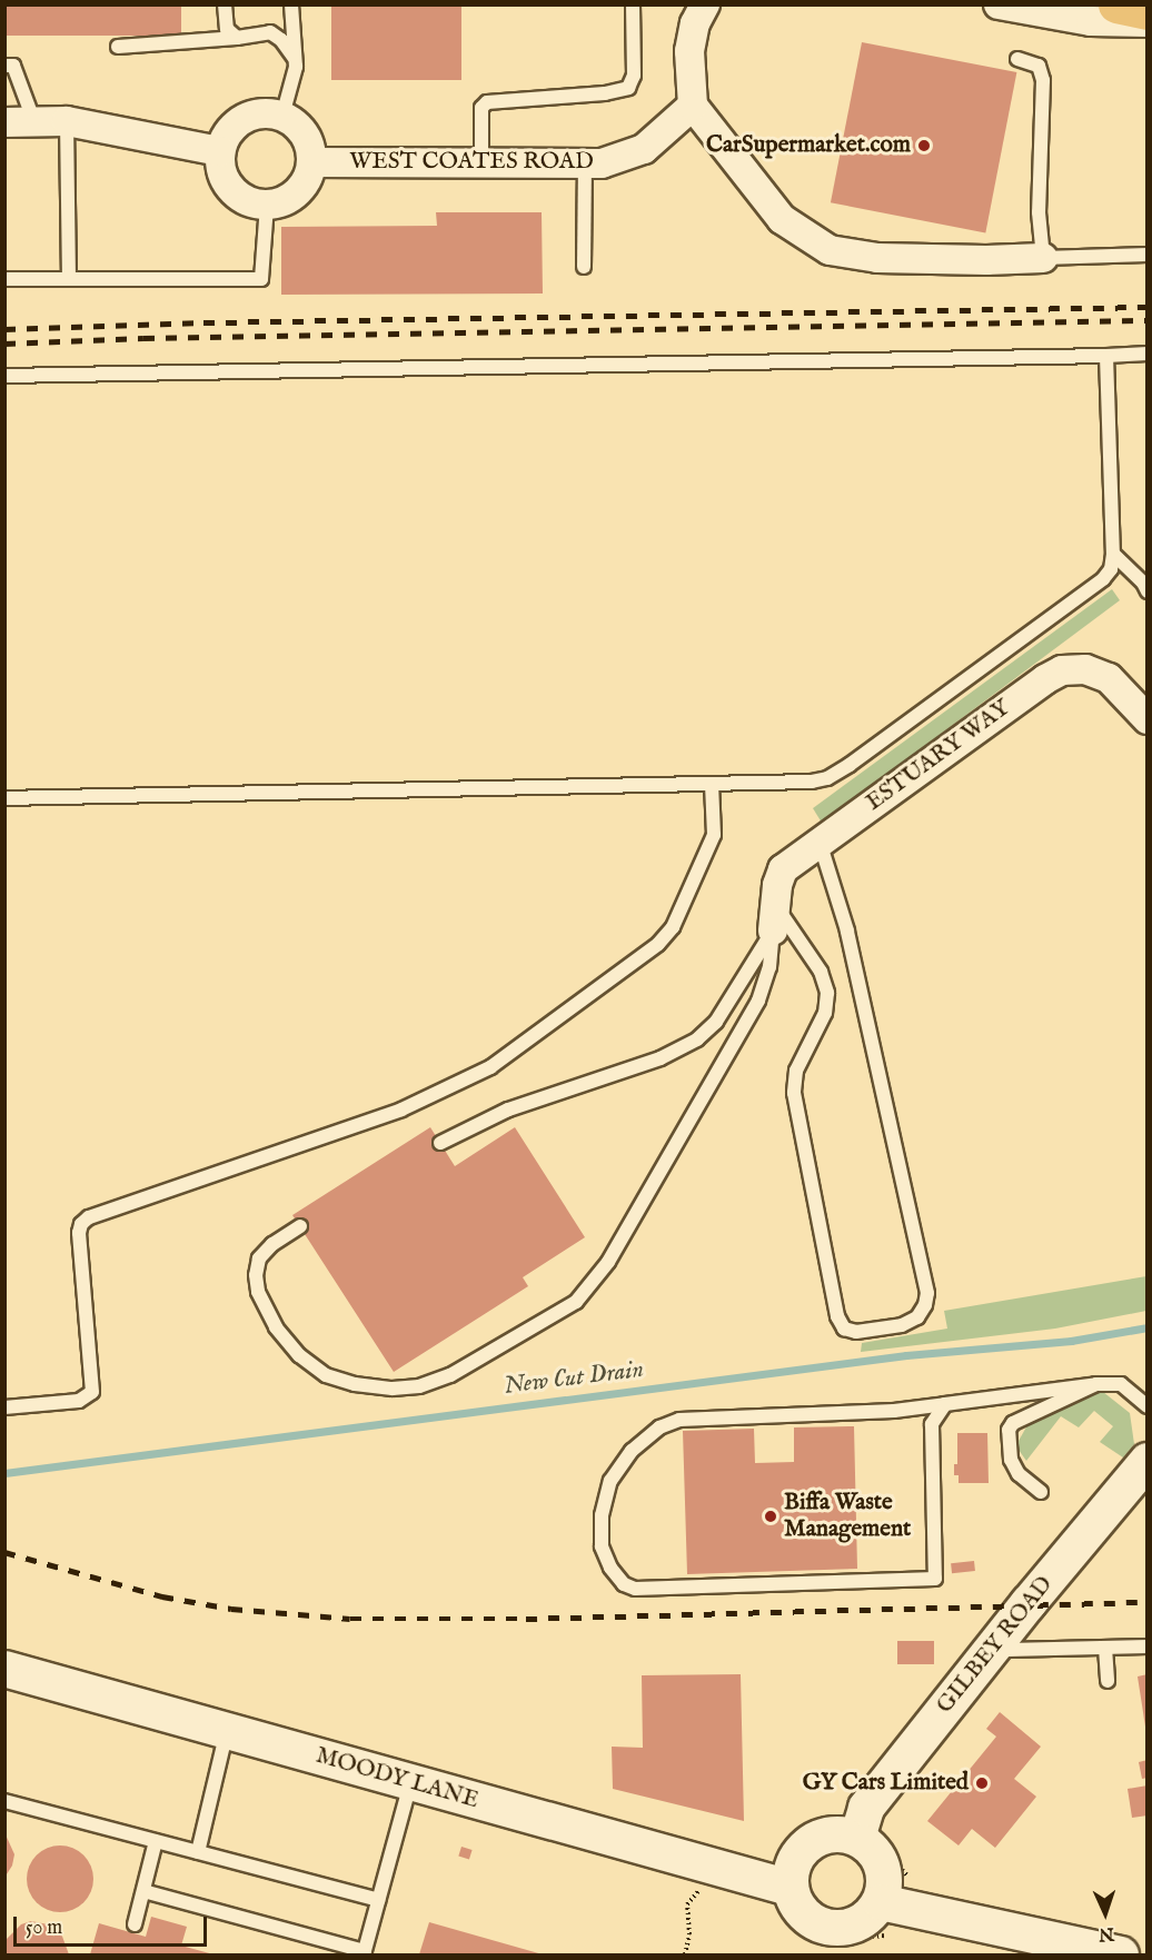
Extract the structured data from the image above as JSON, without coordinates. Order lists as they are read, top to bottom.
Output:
{
  "streets": {
    "street": [
      "WEST COATES ROAD",
      "ESTUARY WAY",
      "GILBEY ROAD",
      "MOODY LANE"
    ]
  },
  "crossings": [
    ["GILBEY ROAD", "MOODY LANE"]
  ],
  "water": ["New Cut Drain"],
  "places": ["CarSupermarket.com", "Biffa Waste Management", "GY Cars Limited"],
  "scale_bar": "50 m",
  "north": "bottom"
}
